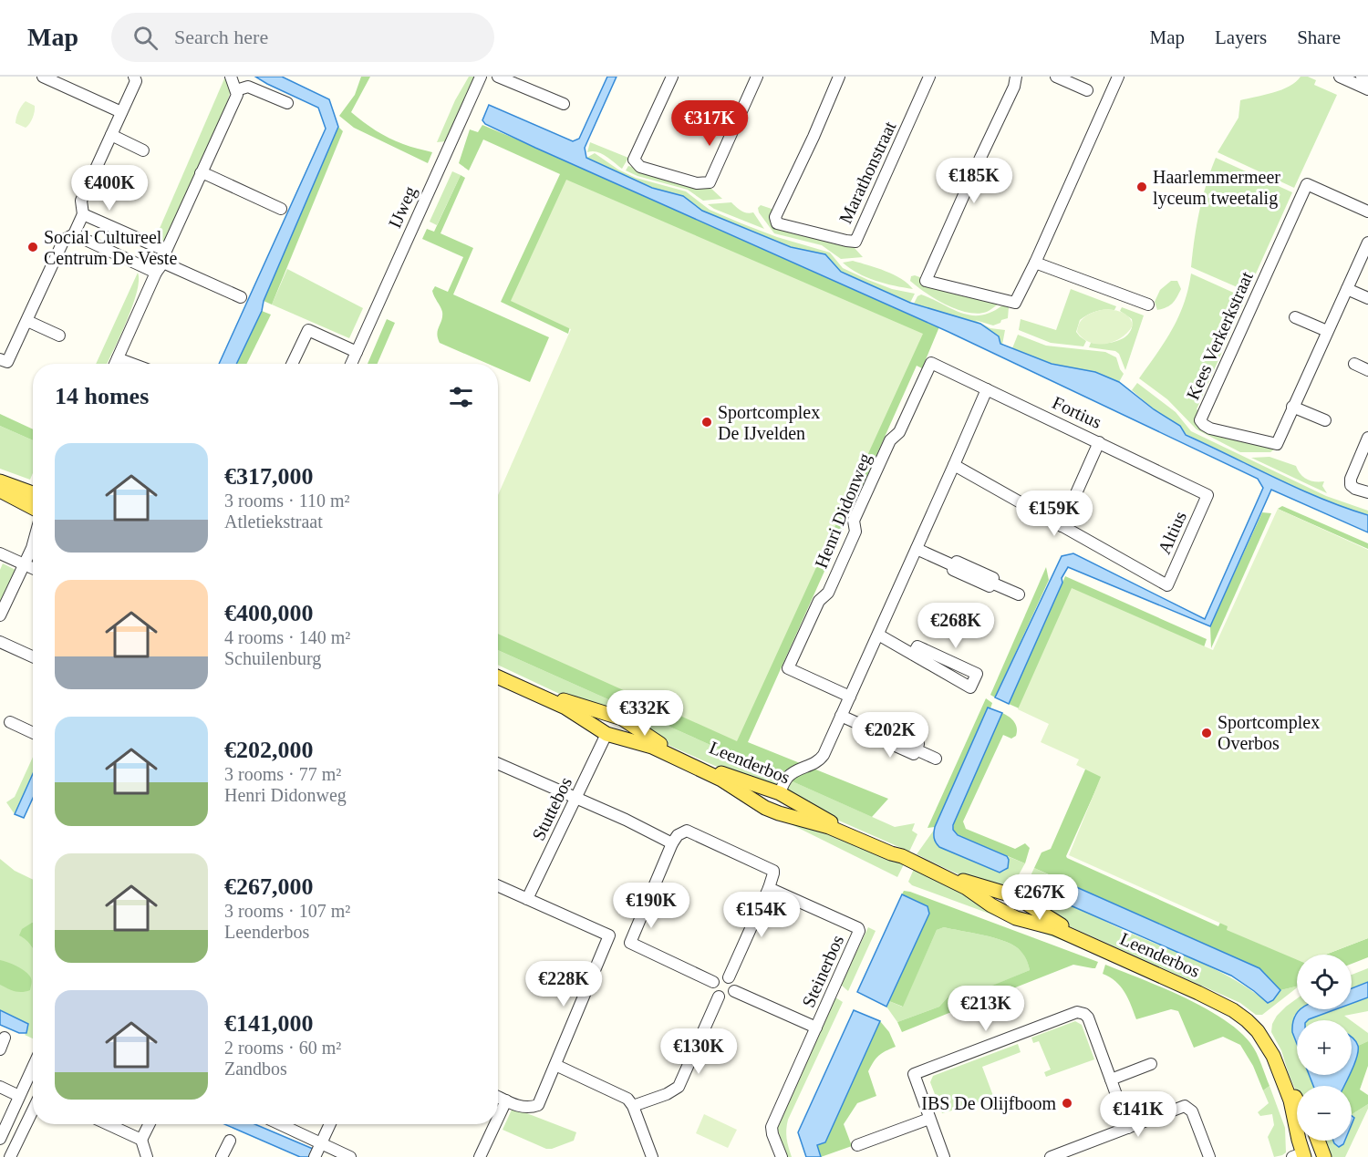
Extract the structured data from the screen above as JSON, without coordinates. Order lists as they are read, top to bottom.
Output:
{
  "streets": {
    "main road": ["Leenderbos"],
    "street": [
      "Marathonstraat",
      "IJweg",
      "Kees Verkerkstraat",
      "Fortius",
      "Henri Didonweg",
      "Altius",
      "Stuttebos",
      "Steinerbos"
    ]
  },
  "crossings": [
    ["Fortius", "Henri Didonweg"],
    ["Fortius", "Altius"],
    ["Leenderbos", "Stuttebos"]
  ],
  "places": [
    "Haarlemmermeer lyceum tweetalig",
    "Social Cultureel Centrum De Veste",
    "Sportcomplex De IJvelden",
    "Sportcomplex Overbos",
    "IBS De Olijfboom"
  ],
  "page": {
    "header": "Map",
    "search": "Search here",
    "nav": ["Map", "Layers", "Share"],
    "price": [
      "€317K",
      "€185K",
      "€400K",
      "€159K",
      "€268K",
      "€332K",
      "€202K",
      "€267K",
      "€190K",
      "€154K",
      "€228K",
      "€213K",
      "€130K",
      "€141K"
    ],
    "heading": "14 homes",
    "list": [
      {
        "name": "€317,000",
        "note": "3 rooms · 110 m² · Atletiekstraat"
      },
      {
        "name": "€400,000",
        "note": "4 rooms · 140 m² · Schuilenburg"
      },
      {
        "name": "€202,000",
        "note": "3 rooms · 77 m² · Henri Didonweg"
      },
      {
        "name": "€267,000",
        "note": "3 rooms · 107 m² · Leenderbos"
      },
      {
        "name": "€141,000",
        "note": "2 rooms · 60 m² · Zandbos"
      }
    ],
    "map_buttons": ["+", "−"]
  }
}
